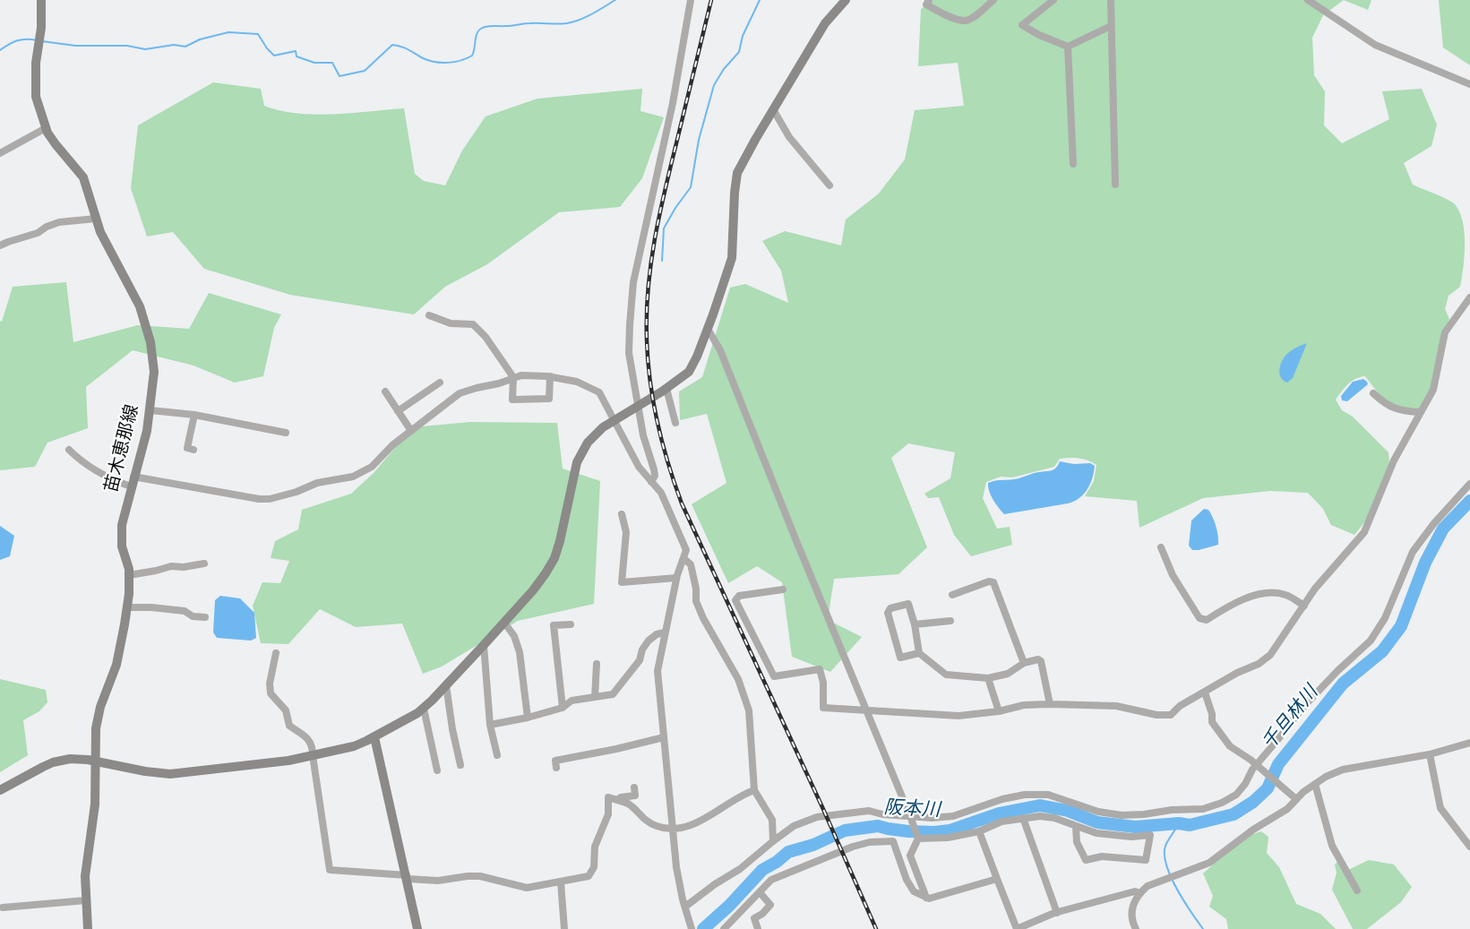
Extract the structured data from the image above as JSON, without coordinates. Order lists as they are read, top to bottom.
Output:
{
  "streets": {
    "street": ["苗木恵那線"]
  },
  "water": ["千旦林川", "阪本川"]
}
